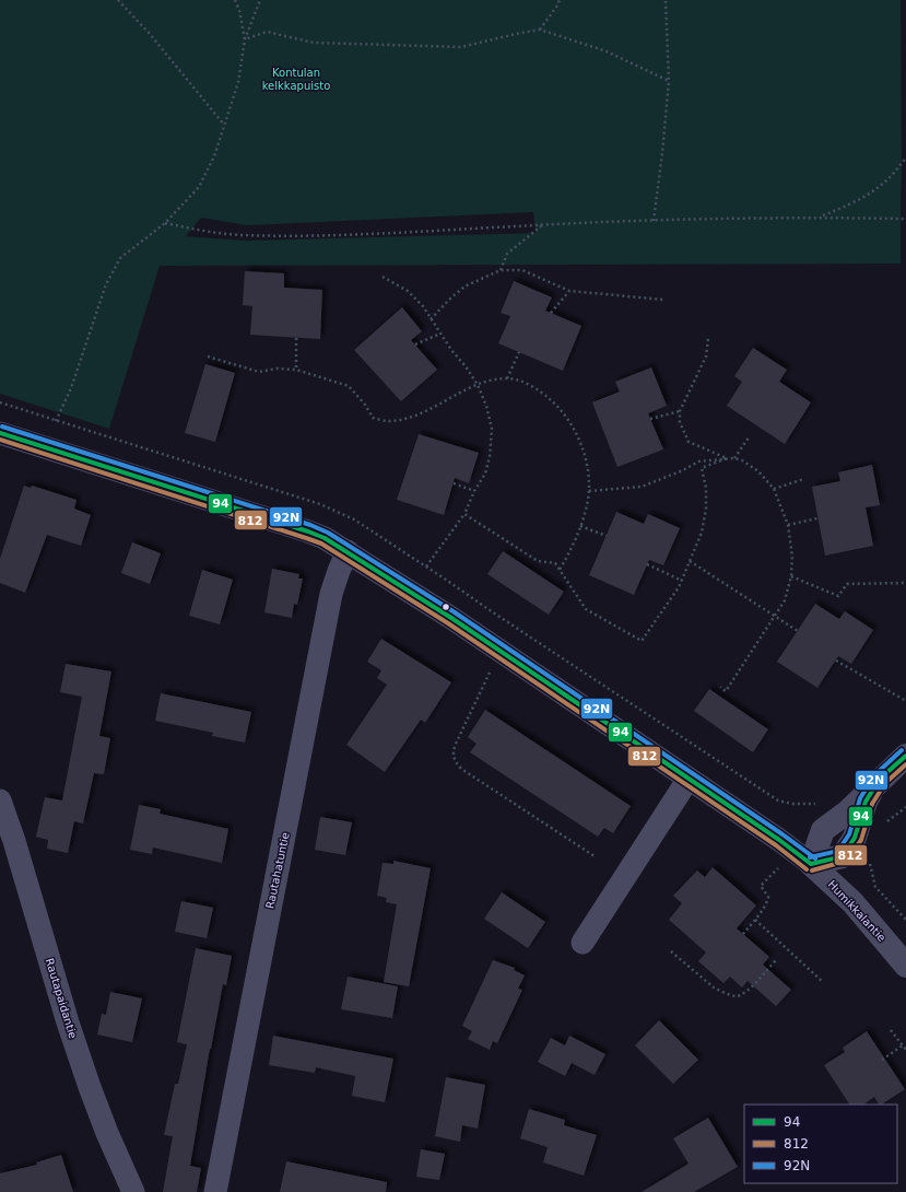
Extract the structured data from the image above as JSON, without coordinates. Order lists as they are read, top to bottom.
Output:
{
  "streets": {
    "street": ["Rautahatuntie", "Humikkalantie", "Rautapaidantie"]
  },
  "crossings": [
    ["Rautahatuntie", "Humikkalantie"]
  ],
  "parks": ["Kontulan kelkkapuisto"],
  "lines": ["transit line 92N", "transit line 94", "transit line 812"],
  "legend": ["94", "812", "92N"]
}
